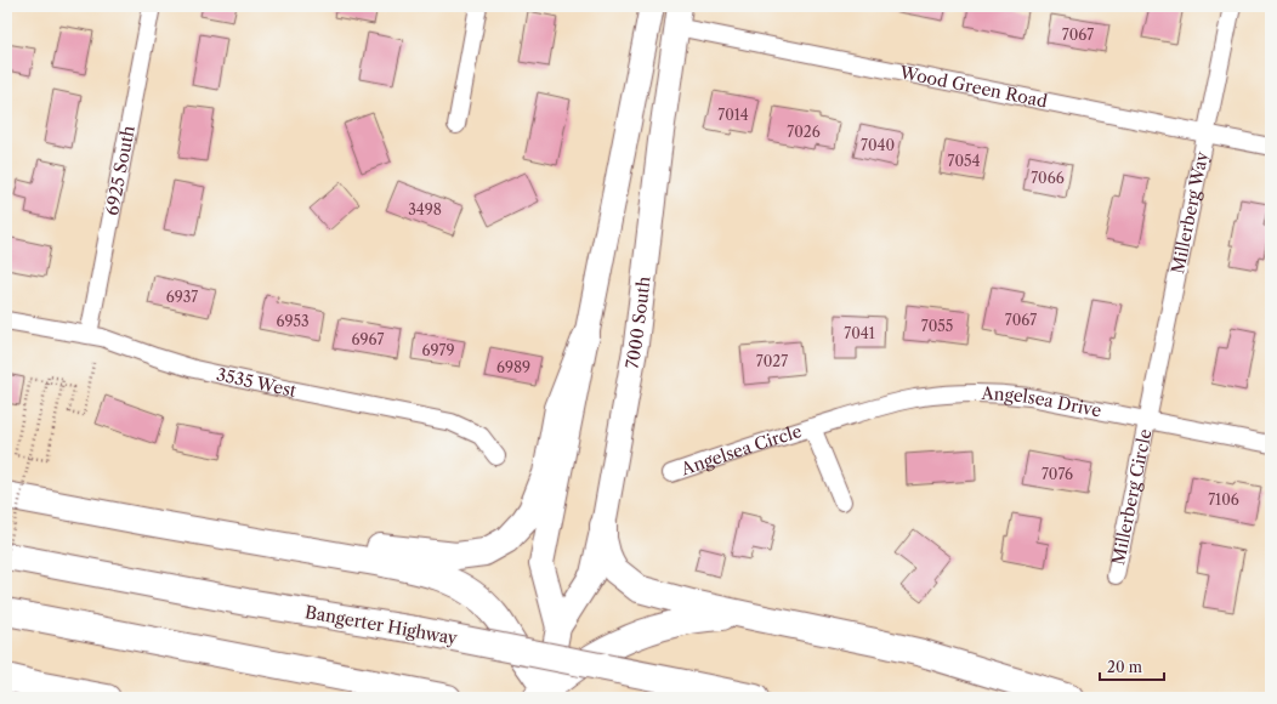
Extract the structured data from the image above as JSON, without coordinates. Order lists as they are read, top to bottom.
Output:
{
  "streets": {
    "highway": ["Bangerter Highway"],
    "main road": ["7000 South"],
    "street": [
      "Wood Green Road",
      "6925 South",
      "Millerberg Way",
      "3535 West",
      "Angelsea Drive",
      "Angelsea Circle",
      "Millerberg Circle"
    ]
  },
  "crossings": [
    ["Wood Green Road", "Millerberg Way"],
    ["Wood Green Road", "7000 South"],
    ["6925 South", "3535 West"],
    ["Millerberg Way", "Angelsea Drive"],
    ["Millerberg Way", "Millerberg Circle"],
    ["Angelsea Drive", "Angelsea Circle"],
    ["Angelsea Drive", "Millerberg Circle"]
  ],
  "house_numbers": [
    "7067",
    "7014",
    "7026",
    "7040",
    "7054",
    "7066",
    "3498",
    "6937",
    "7067",
    "6953",
    "7055",
    "7041",
    "6967",
    "6979",
    "7027",
    "6989",
    "7076",
    "7106"
  ],
  "scale_bar": "20 m"
}
